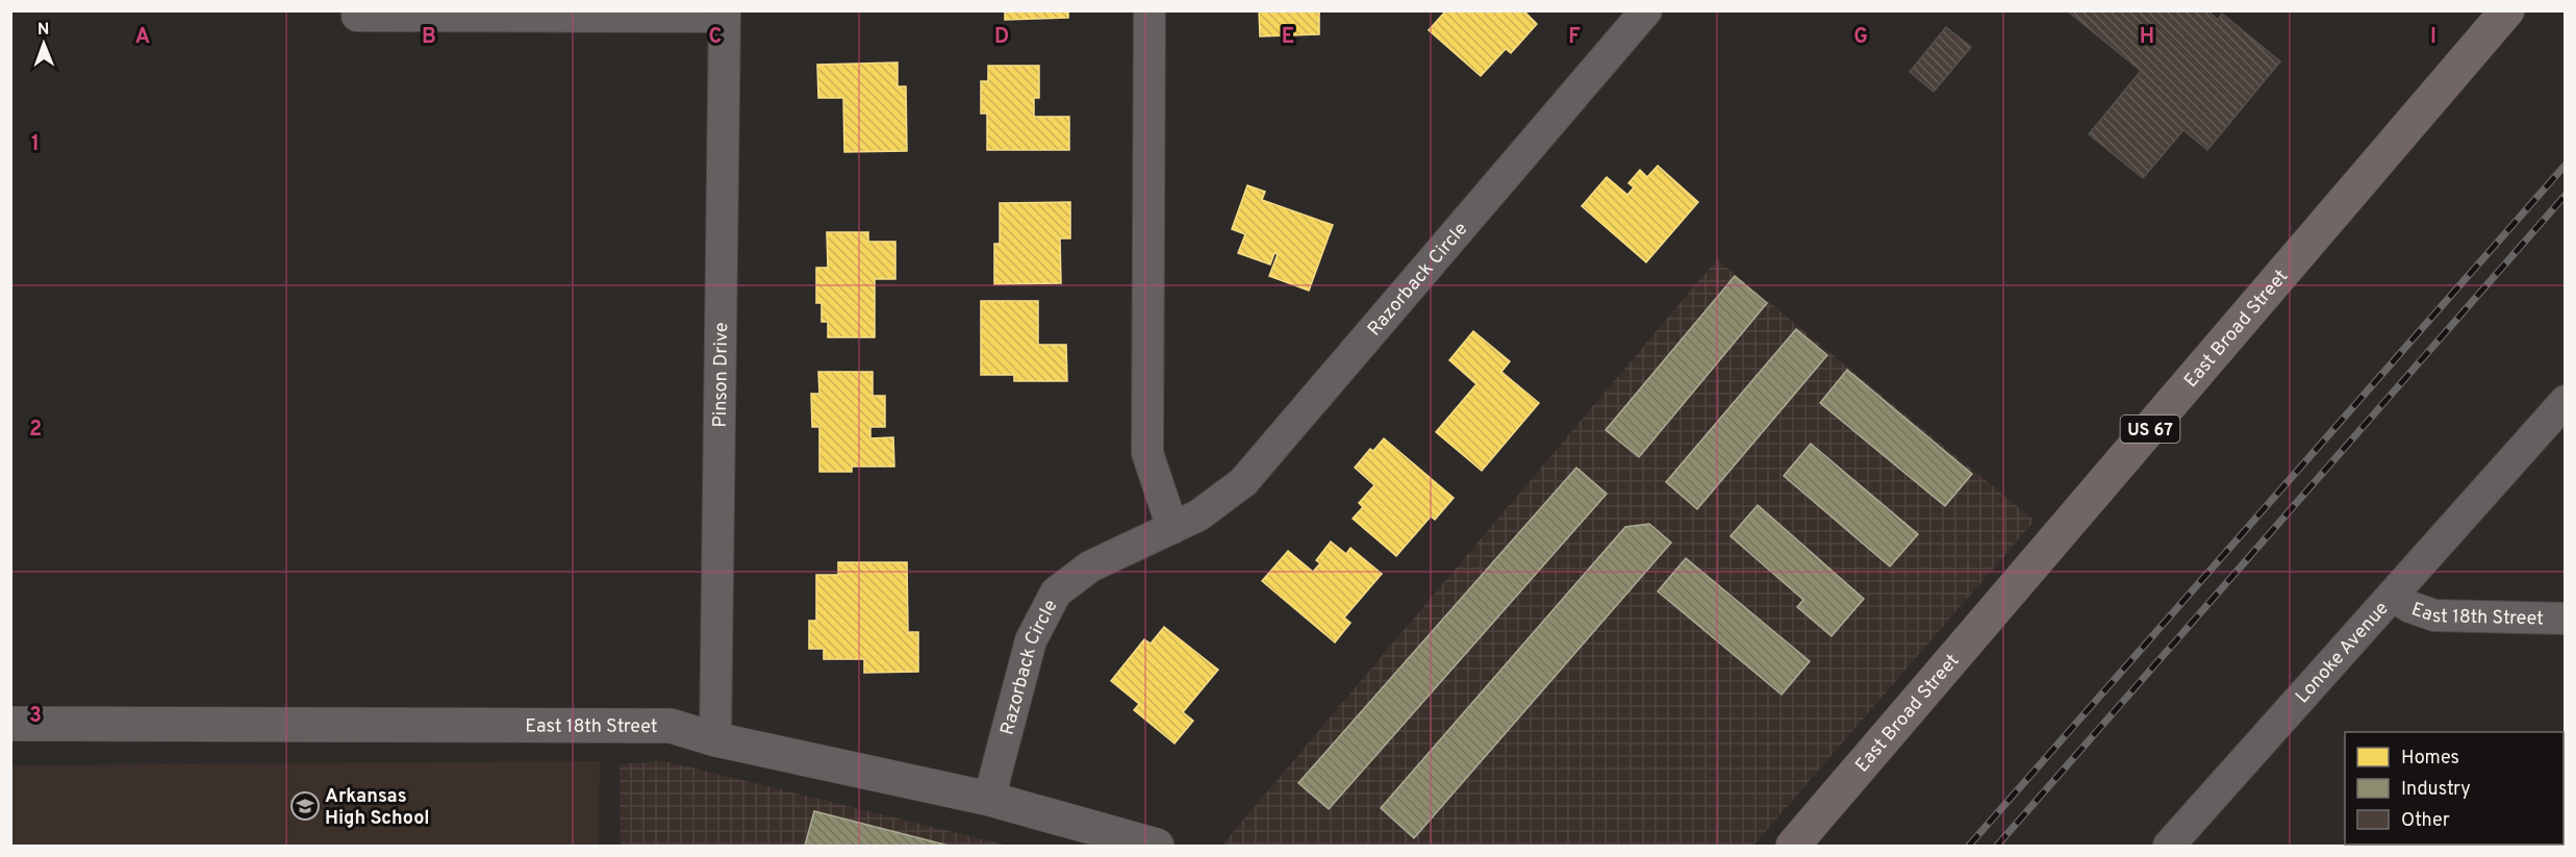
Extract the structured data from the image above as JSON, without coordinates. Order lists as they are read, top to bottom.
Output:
{
  "streets": {
    "main road": ["East Broad Street", "US 67"],
    "street": [
      "Razorback Circle",
      "Pinson Drive",
      "East 18th Street",
      "Lonoke Avenue"
    ]
  },
  "crossings": [
    ["Razorback Circle", "East 18th Street"],
    ["Pinson Drive", "East 18th Street"],
    ["East 18th Street", "Lonoke Avenue"]
  ],
  "places": {
    "school or university": ["Arkansas High School"]
  },
  "legend": ["Homes", "Industry", "Other"],
  "north": "top",
  "grid": {
    "columns": [
      "A",
      "B",
      "C",
      "D",
      "E",
      "F",
      "G",
      "H",
      "I"
    ],
    "rows": ["1", "2", "3"]
  }
}
